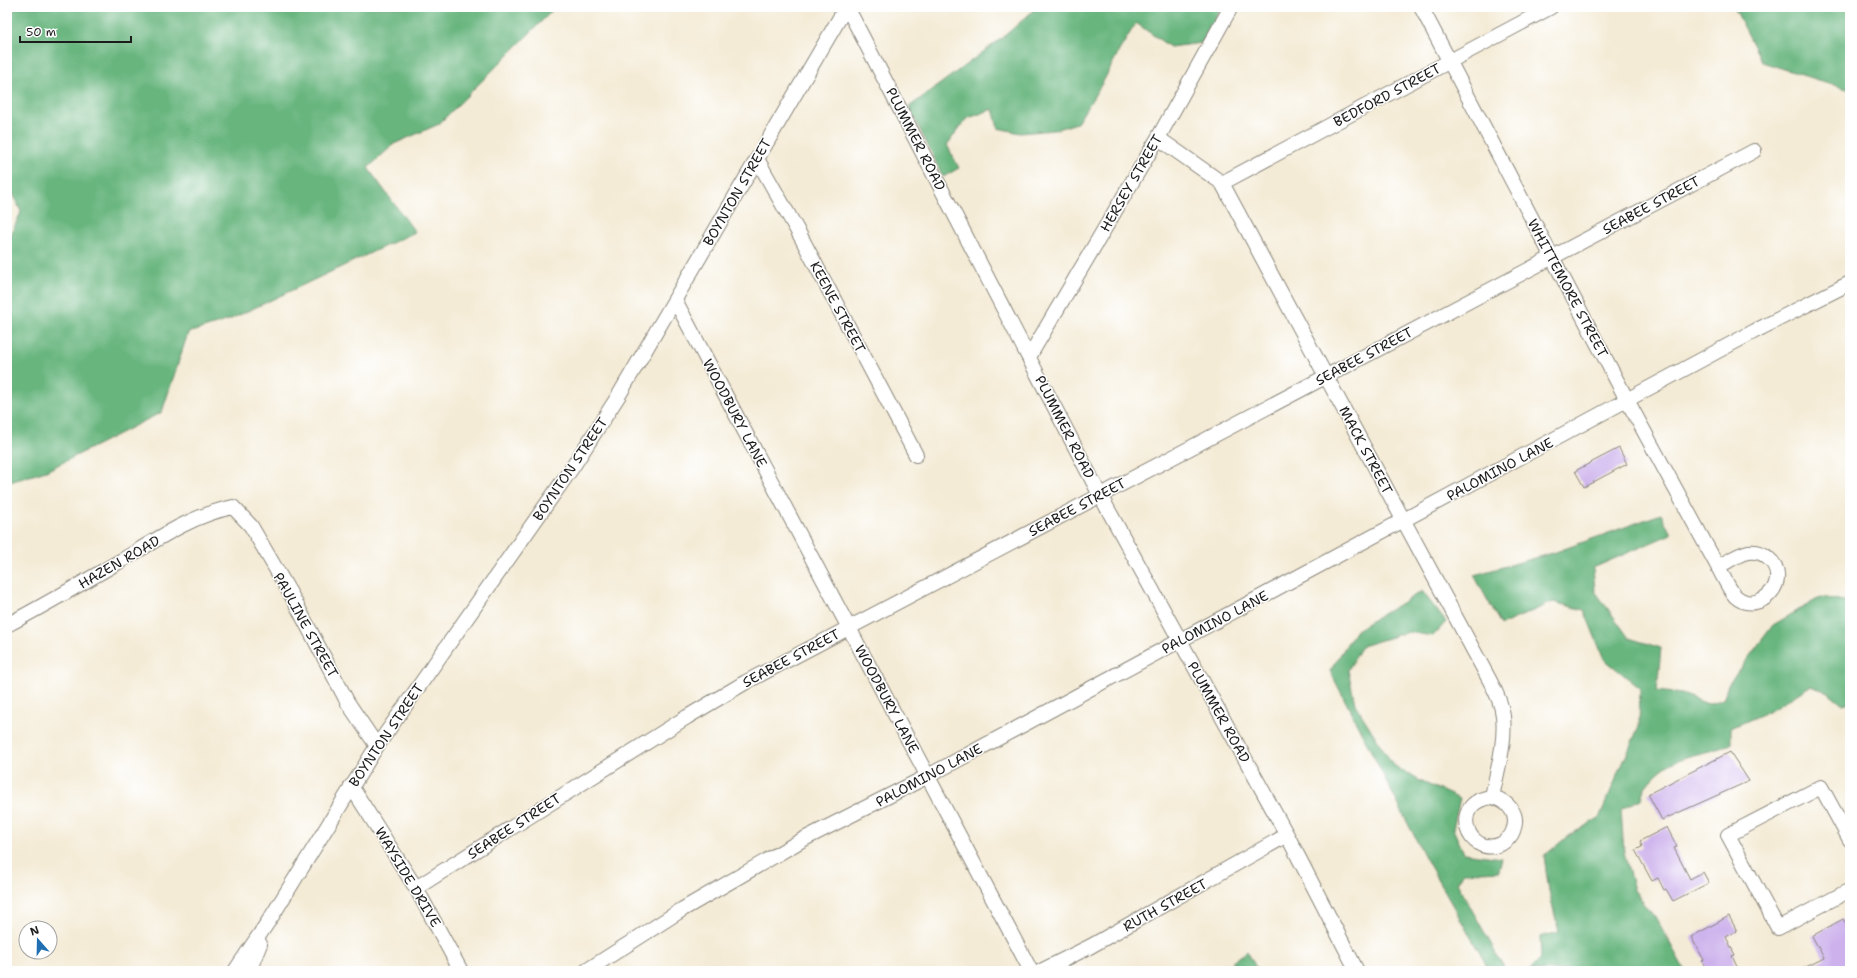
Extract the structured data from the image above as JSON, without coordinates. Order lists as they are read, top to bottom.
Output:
{
  "streets": {
    "street": [
      "BEDFORD STREET",
      "PLUMMER ROAD",
      "HERSEY STREET",
      "BOYNTON STREET",
      "SEABEE STREET",
      "WHITTEMORE STREET",
      "KEENE STREET",
      "WOODBURY LANE",
      "MACK STREET",
      "PALOMINO LANE",
      "HAZEN ROAD",
      "PAULINE STREET",
      "WAYSIDE DRIVE",
      "RUTH STREET"
    ]
  },
  "crossings": [
    ["BEDFORD STREET", "WHITTEMORE STREET"],
    ["BEDFORD STREET", "MACK STREET"],
    ["PLUMMER ROAD", "HERSEY STREET"],
    ["PLUMMER ROAD", "BOYNTON STREET"],
    ["PLUMMER ROAD", "SEABEE STREET"],
    ["PLUMMER ROAD", "PALOMINO LANE"],
    ["PLUMMER ROAD", "RUTH STREET"],
    ["HERSEY STREET", "MACK STREET"],
    ["BOYNTON STREET", "KEENE STREET"],
    ["BOYNTON STREET", "WOODBURY LANE"],
    ["BOYNTON STREET", "PAULINE STREET"],
    ["BOYNTON STREET", "WAYSIDE DRIVE"],
    ["SEABEE STREET", "WHITTEMORE STREET"],
    ["SEABEE STREET", "WOODBURY LANE"],
    ["SEABEE STREET", "MACK STREET"],
    ["SEABEE STREET", "WAYSIDE DRIVE"],
    ["WHITTEMORE STREET", "PALOMINO LANE"],
    ["WOODBURY LANE", "PALOMINO LANE"],
    ["MACK STREET", "PALOMINO LANE"],
    ["HAZEN ROAD", "PAULINE STREET"]
  ],
  "scale_bar": "50 m",
  "north": "top"
}
